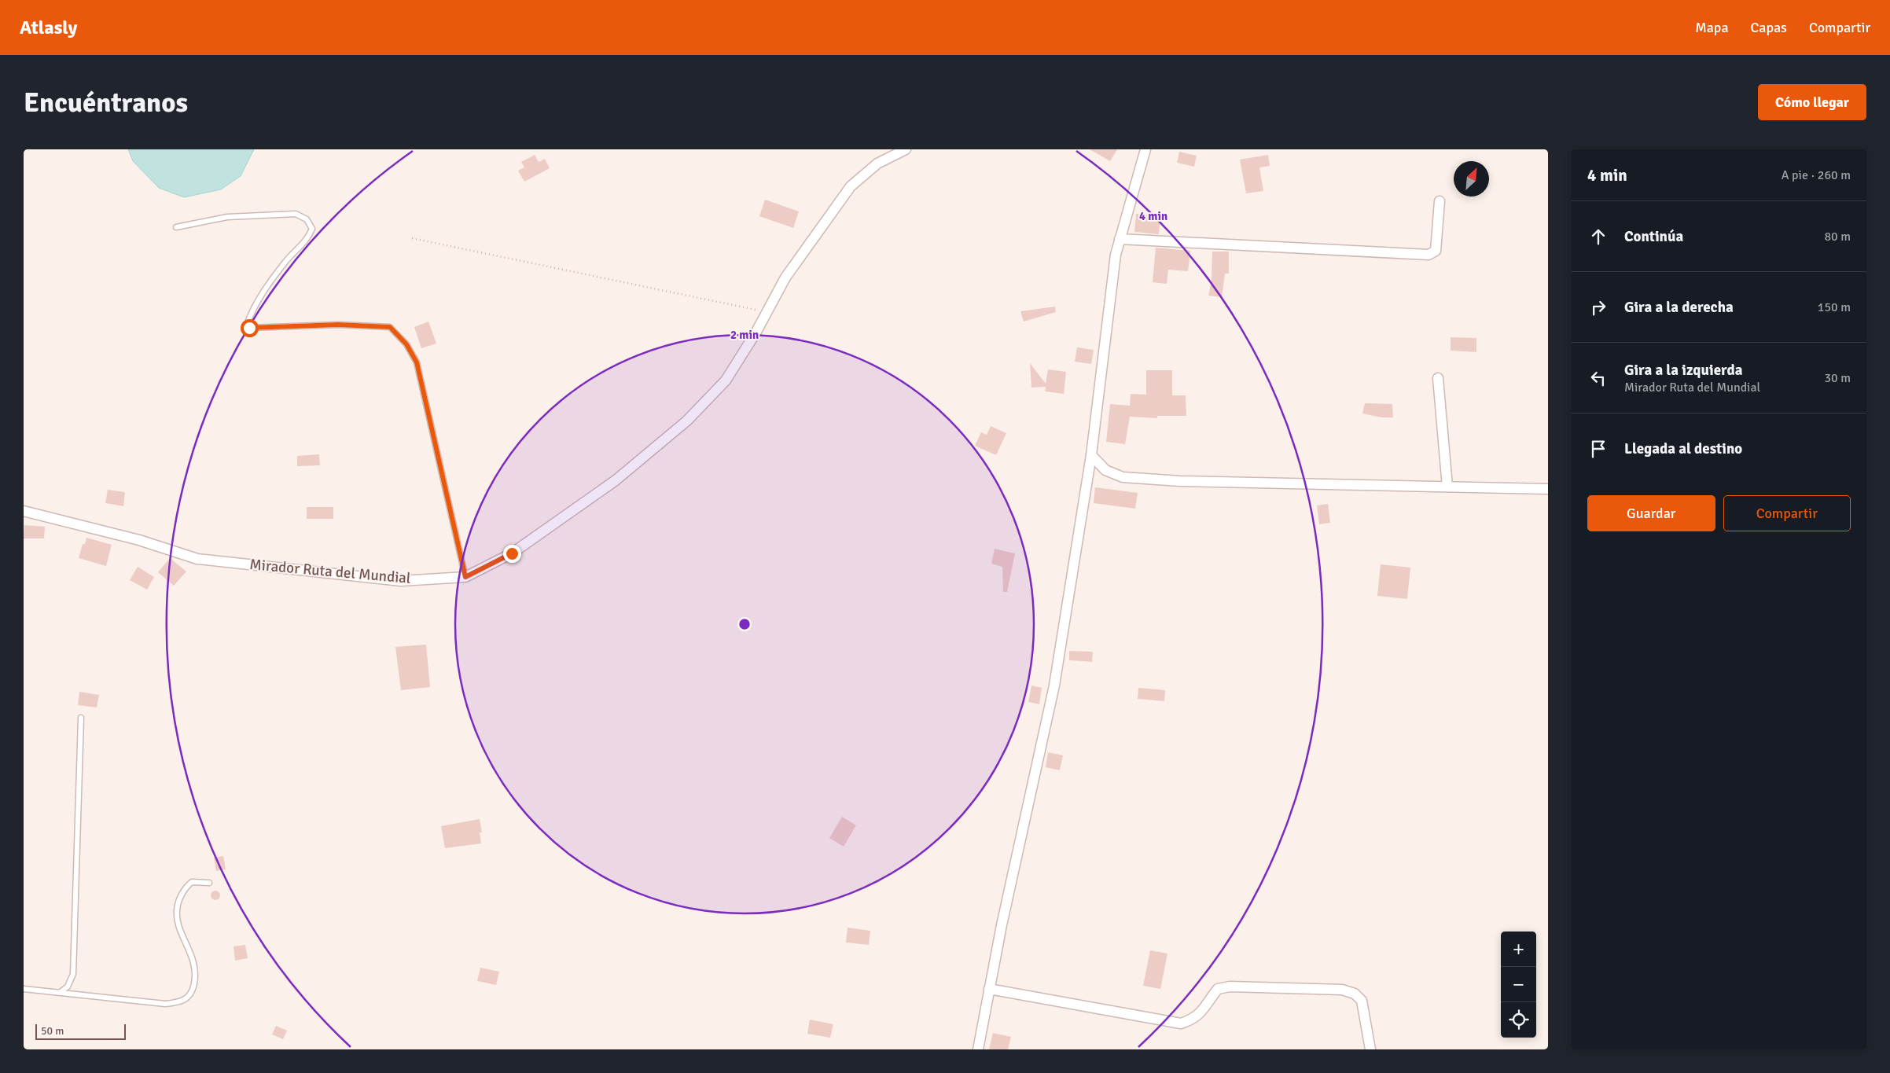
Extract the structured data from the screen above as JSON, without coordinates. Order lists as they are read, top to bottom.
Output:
{
  "streets": {
    "street": ["Mirador Ruta del Mundial"]
  },
  "scale_bar": "50 m",
  "north": "top right",
  "page": {
    "header": "Atlasly",
    "nav": ["Mapa", "Capas", "Compartir"],
    "buttons": [
      "Cómo llegar",
      ["Guardar", "Compartir"]
    ],
    "title": "Encuéntranos",
    "heading": ["4 min", "A pie · 260 m"],
    "list": [
      ["Continúa", "80 m"],
      ["Gira a la derecha", "150 m"],
      ["Gira a la izquierda", "Mirador Ruta del Mundial", "30 m"],
      "Llegada al destino"
    ],
    "map_buttons": ["+", "−"],
    "scale": "50 m"
  },
  "rings": ["4 min", "2 min"]
}
